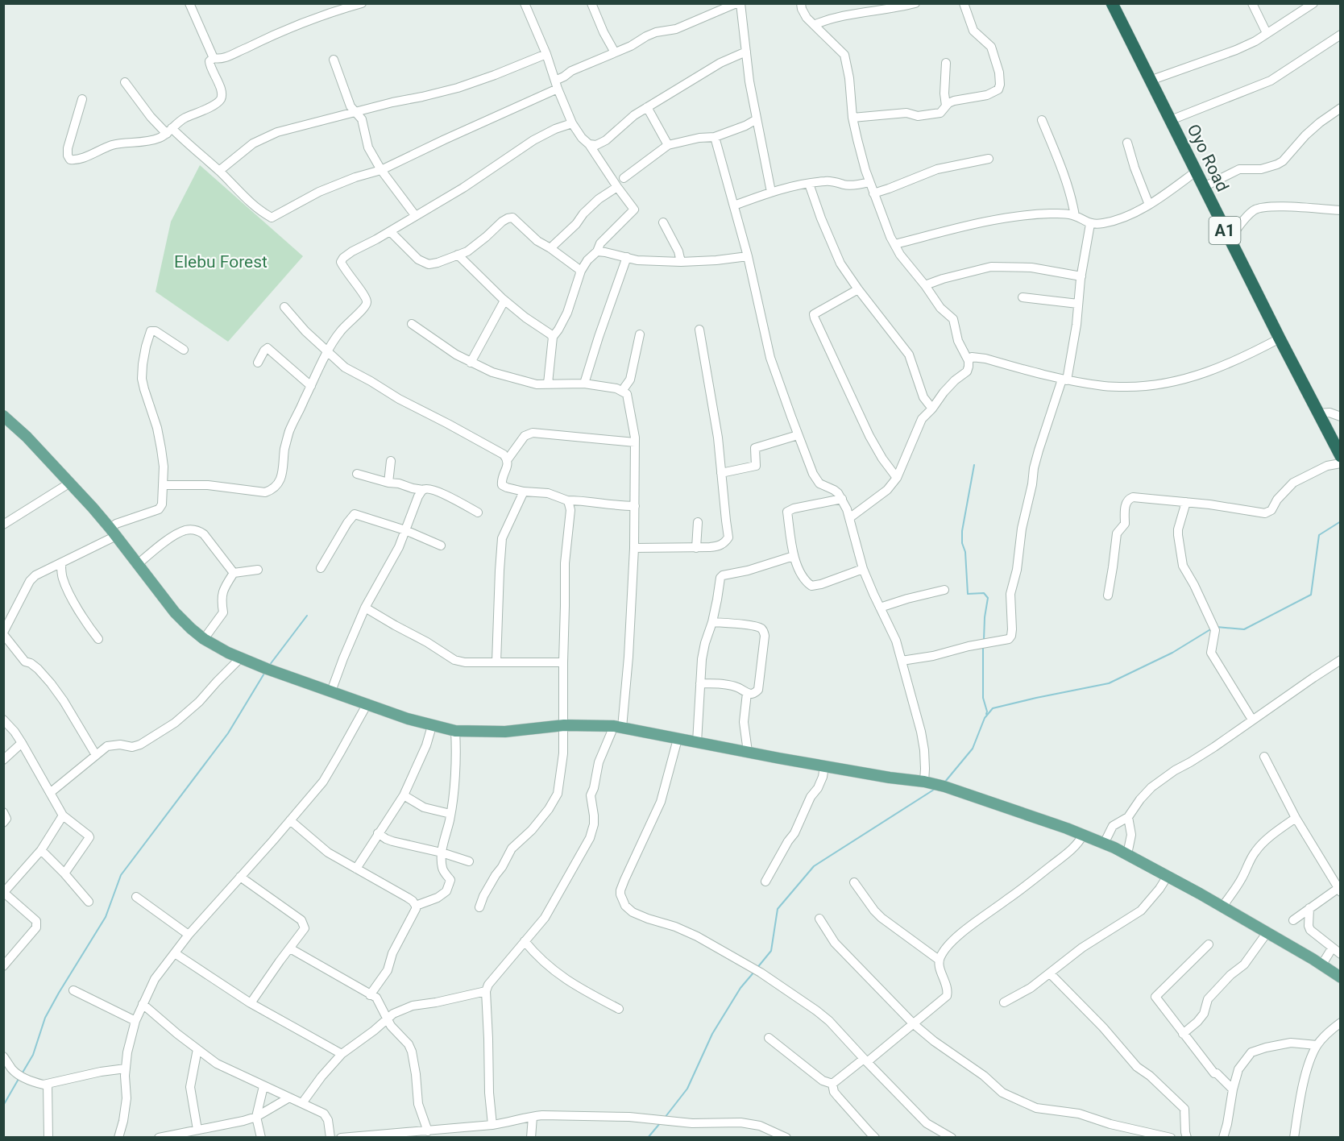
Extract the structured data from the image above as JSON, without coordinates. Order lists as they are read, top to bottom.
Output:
{
  "streets": {
    "highway": ["Oyo Road", "A1"]
  },
  "parks": ["Elebu Forest"]
}
